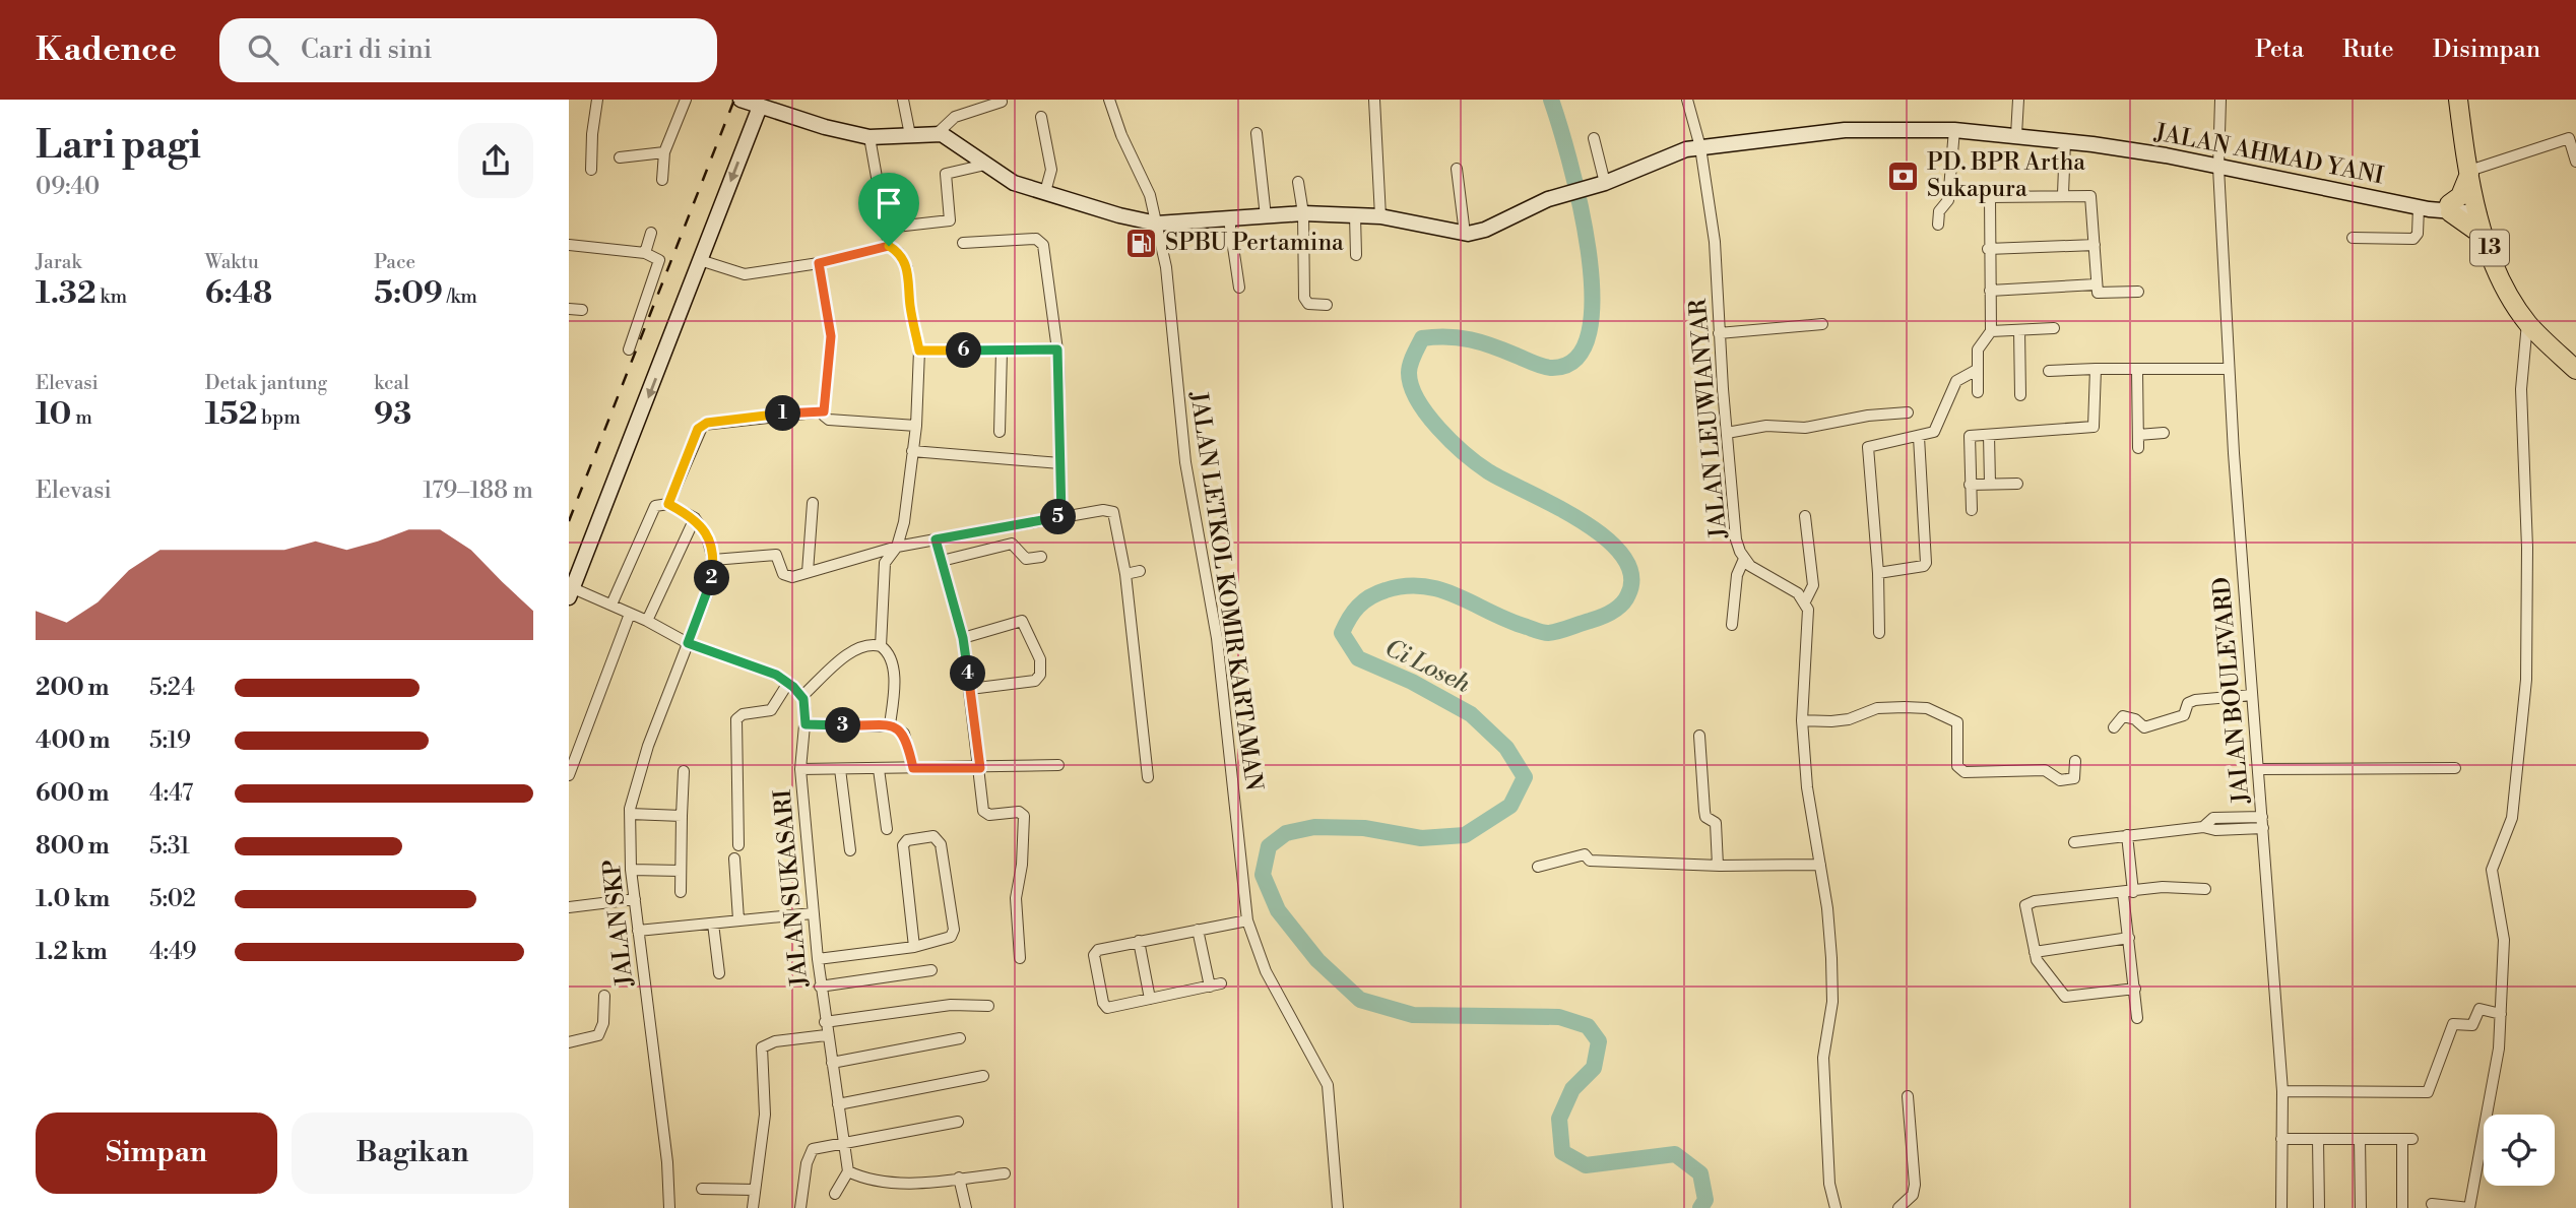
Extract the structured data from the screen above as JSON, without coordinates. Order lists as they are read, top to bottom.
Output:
{
  "streets": {
    "highway": ["13"],
    "street": [
      "JALAN AHMAD YANI",
      "JALAN LEUWIANYAR",
      "JALAN LETKOL KOMIR KARTAMAN",
      "JALAN BOULEVARD",
      "JALAN SUKASARI",
      "JALAN SKP"
    ]
  },
  "crossings": [
    ["JALAN AHMAD YANI", "13"],
    ["JALAN AHMAD YANI", "JALAN LEUWIANYAR"],
    ["JALAN AHMAD YANI", "JALAN LETKOL KOMIR KARTAMAN"],
    ["JALAN AHMAD YANI", "JALAN BOULEVARD"]
  ],
  "water": ["Ci Loseh"],
  "places": {
    "bank": ["PD. BPR Artha Sukapura"],
    "fuel station": ["SPBU Pertamina"]
  },
  "page": {
    "header": "Kadence",
    "search": "Cari di sini",
    "nav": ["Peta", "Rute", "Disimpan"],
    "heading": ["Lari pagi", "09:40"],
    "stats": [
      ["Jarak", "1.32 km"],
      ["Waktu", "6:48"],
      ["Pace", "5:09 /km"],
      ["Elevasi", "10 m"],
      ["Detak jantung", "152 bpm"],
      ["kcal", "93"]
    ],
    "pins": [
      "6",
      "1",
      "5",
      "2",
      "4",
      "3"
    ],
    "chart": ["Elevasi", "179–188 m"],
    "list": [
      {
        "name": "200 m",
        "note": "5:24"
      },
      {
        "name": "400 m",
        "note": "5:19"
      },
      {
        "name": "600 m",
        "note": "4:47"
      },
      {
        "name": "800 m",
        "note": "5:31"
      },
      {
        "name": "1.0 km",
        "note": "5:02"
      },
      {
        "name": "1.2 km",
        "note": "4:49"
      }
    ],
    "buttons": ["Simpan", "Bagikan"]
  }
}
